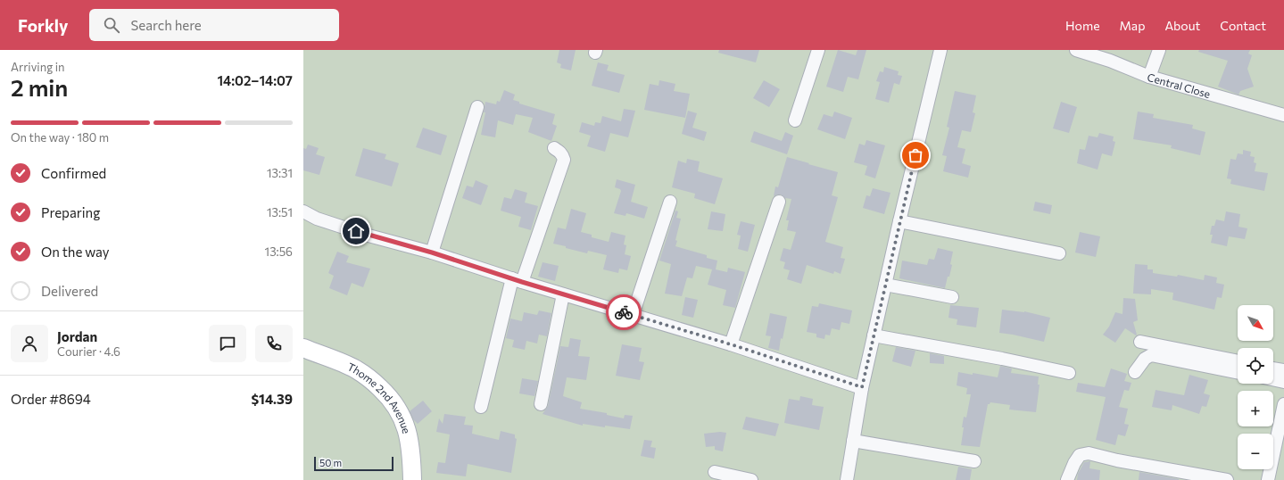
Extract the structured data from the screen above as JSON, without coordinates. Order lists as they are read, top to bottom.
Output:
{
  "streets": {
    "street": ["Central Close", "Thome 2nd Avenue"]
  },
  "scale_bar": "50 m",
  "north": "bottom right",
  "page": {
    "header": "Forkly",
    "search": "Search here",
    "nav": [
      "Home",
      "Map",
      "About",
      "Contact"
    ],
    "heading": ["2 min", "Arriving in", "14:02–14:07"],
    "panel": [
      "Jordan",
      "Courier · 4.6",
      "Order #8694",
      "$14.39"
    ],
    "bar": "On the way · 180 m",
    "list": [
      ["Confirmed", "13:31"],
      ["Preparing", "13:51"],
      ["On the way", "13:56"],
      "Delivered"
    ],
    "map_buttons": ["+", "−"],
    "scale": "50 m"
  }
}
